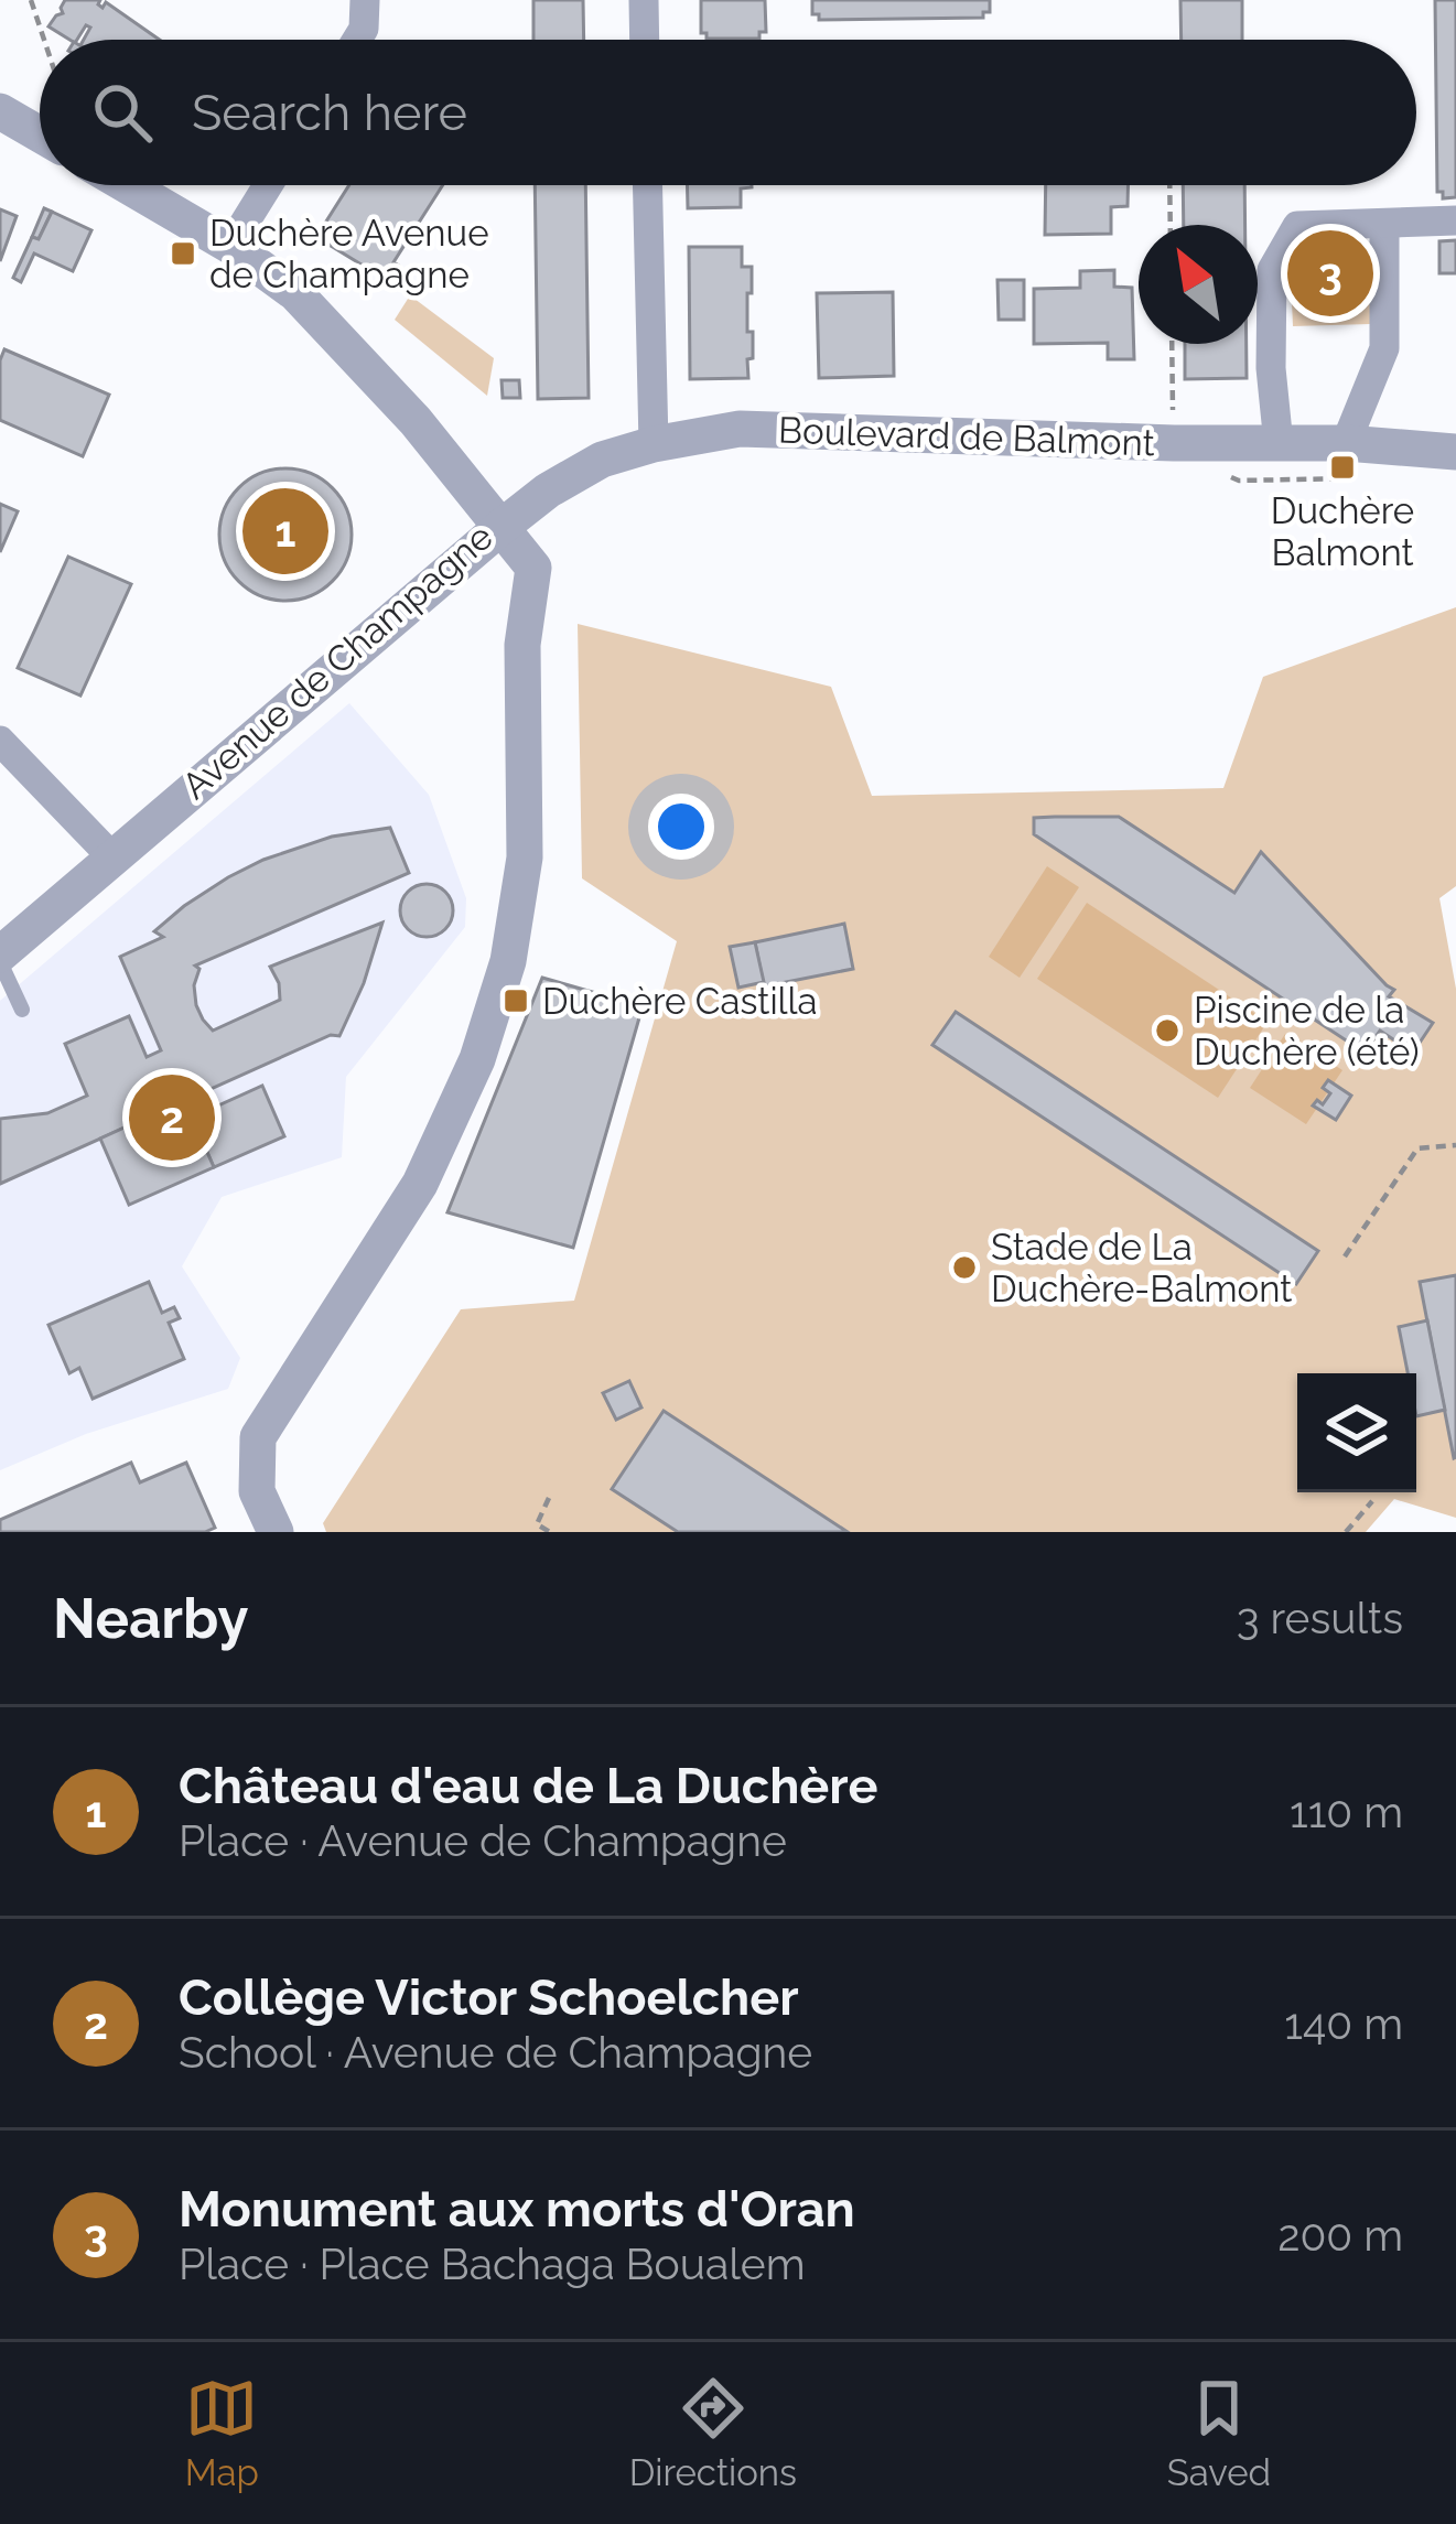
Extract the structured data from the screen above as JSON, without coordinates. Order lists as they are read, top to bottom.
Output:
{
  "streets": {
    "street": ["Boulevard de Balmont", "Avenue de Champagne"]
  },
  "crossings": [
    ["Boulevard de Balmont", "Avenue de Champagne"]
  ],
  "places": {
    "transit": ["Duchère Avenue de Champagne", "Duchère Balmont", "Duchère Castilla"],
    "other": ["Piscine de la Duchère (été)", "Stade de La Duchère-Balmont"]
  },
  "north": "top left",
  "page": {
    "search": "Search here",
    "pins": ["3", "1", "2"],
    "heading": ["Nearby", "3 results"],
    "list": [
      {
        "mark": "1",
        "name": "Château d'eau de La Duchère",
        "note": "Place · Avenue de Champagne",
        "value": "110 m"
      },
      {
        "mark": "2",
        "name": "Collège Victor Schoelcher",
        "note": "School · Avenue de Champagne",
        "value": "140 m"
      },
      {
        "mark": "3",
        "name": "Monument aux morts d'Oran",
        "note": "Place · Place Bachaga Boualem",
        "value": "200 m"
      }
    ],
    "nav": ["Map", "Directions", "Saved"]
  }
}
